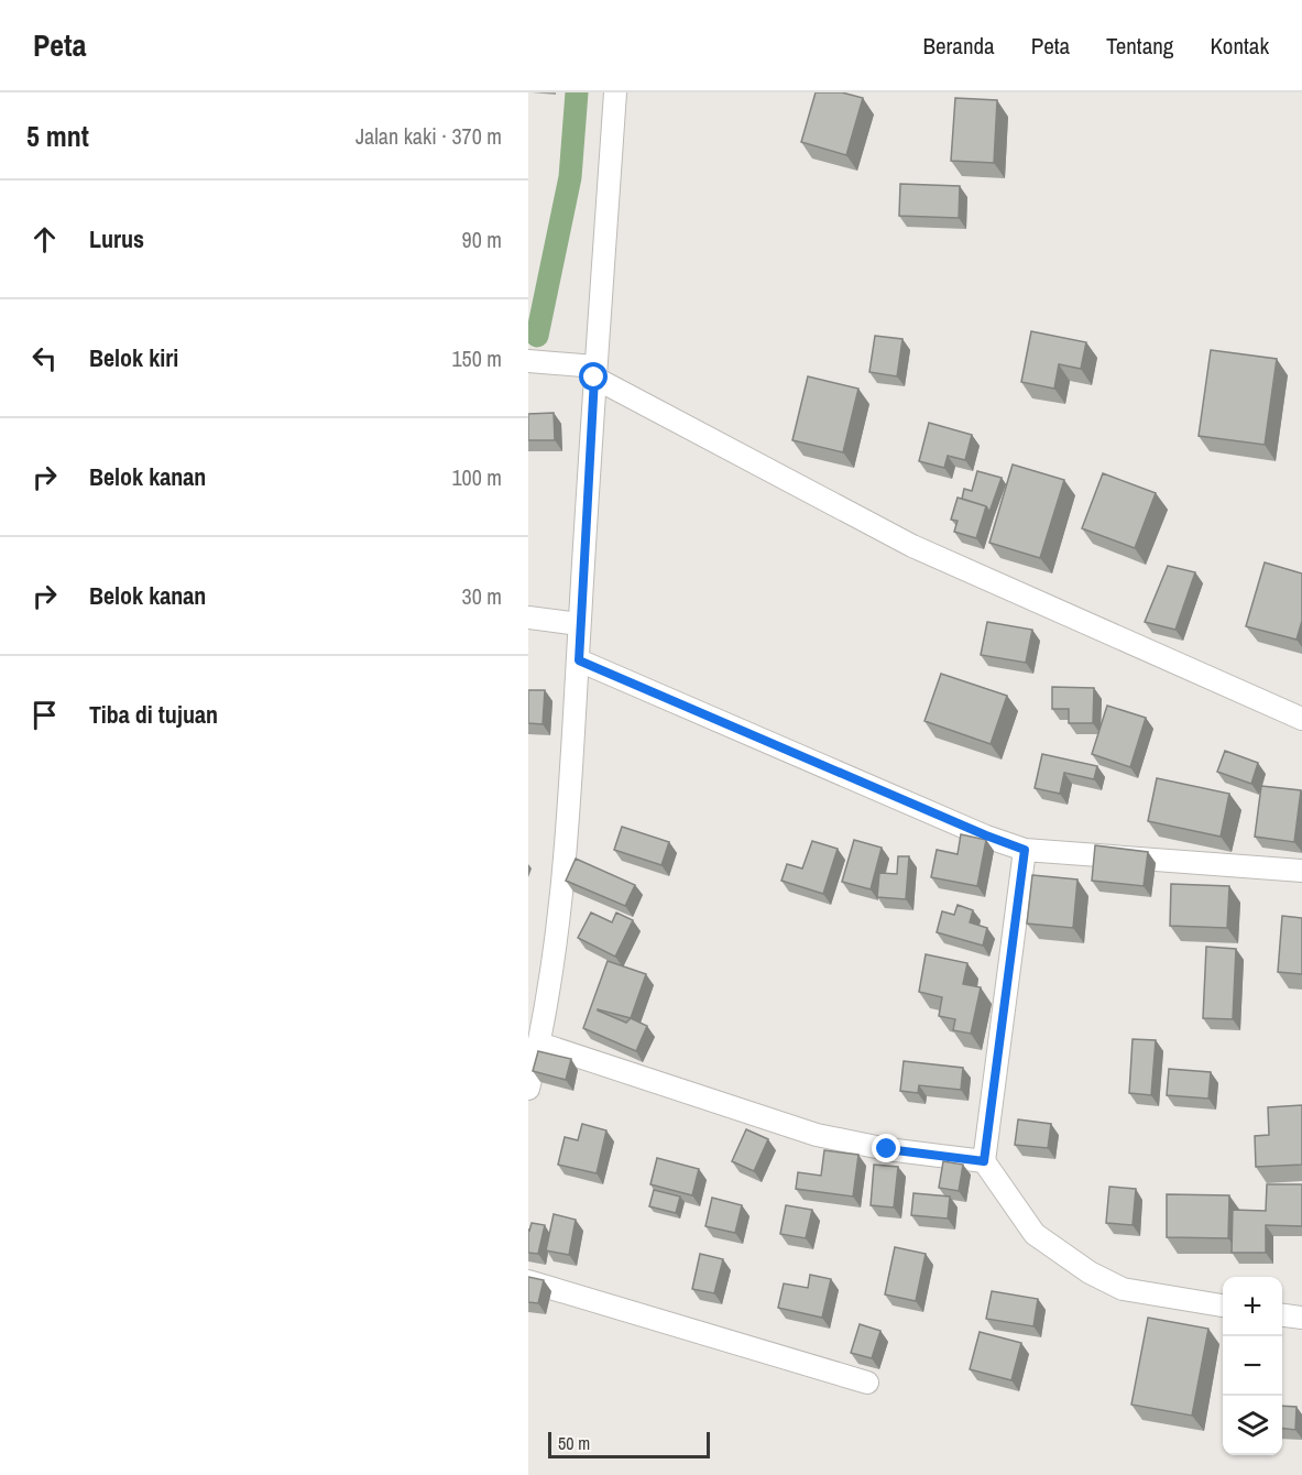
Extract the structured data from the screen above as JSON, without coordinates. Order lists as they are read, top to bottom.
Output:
{
  "scale_bar": "50 m",
  "page": {
    "header": "Peta",
    "nav": [
      "Beranda",
      "Peta",
      "Tentang",
      "Kontak"
    ],
    "heading": ["5 mnt", "Jalan kaki · 370 m"],
    "list": [
      ["Lurus", "90 m"],
      ["Belok kiri", "150 m"],
      ["Belok kanan", "100 m"],
      ["Belok kanan", "30 m"],
      "Tiba di tujuan"
    ],
    "map_buttons": ["+", "−"],
    "scale": "50 m"
  }
}
